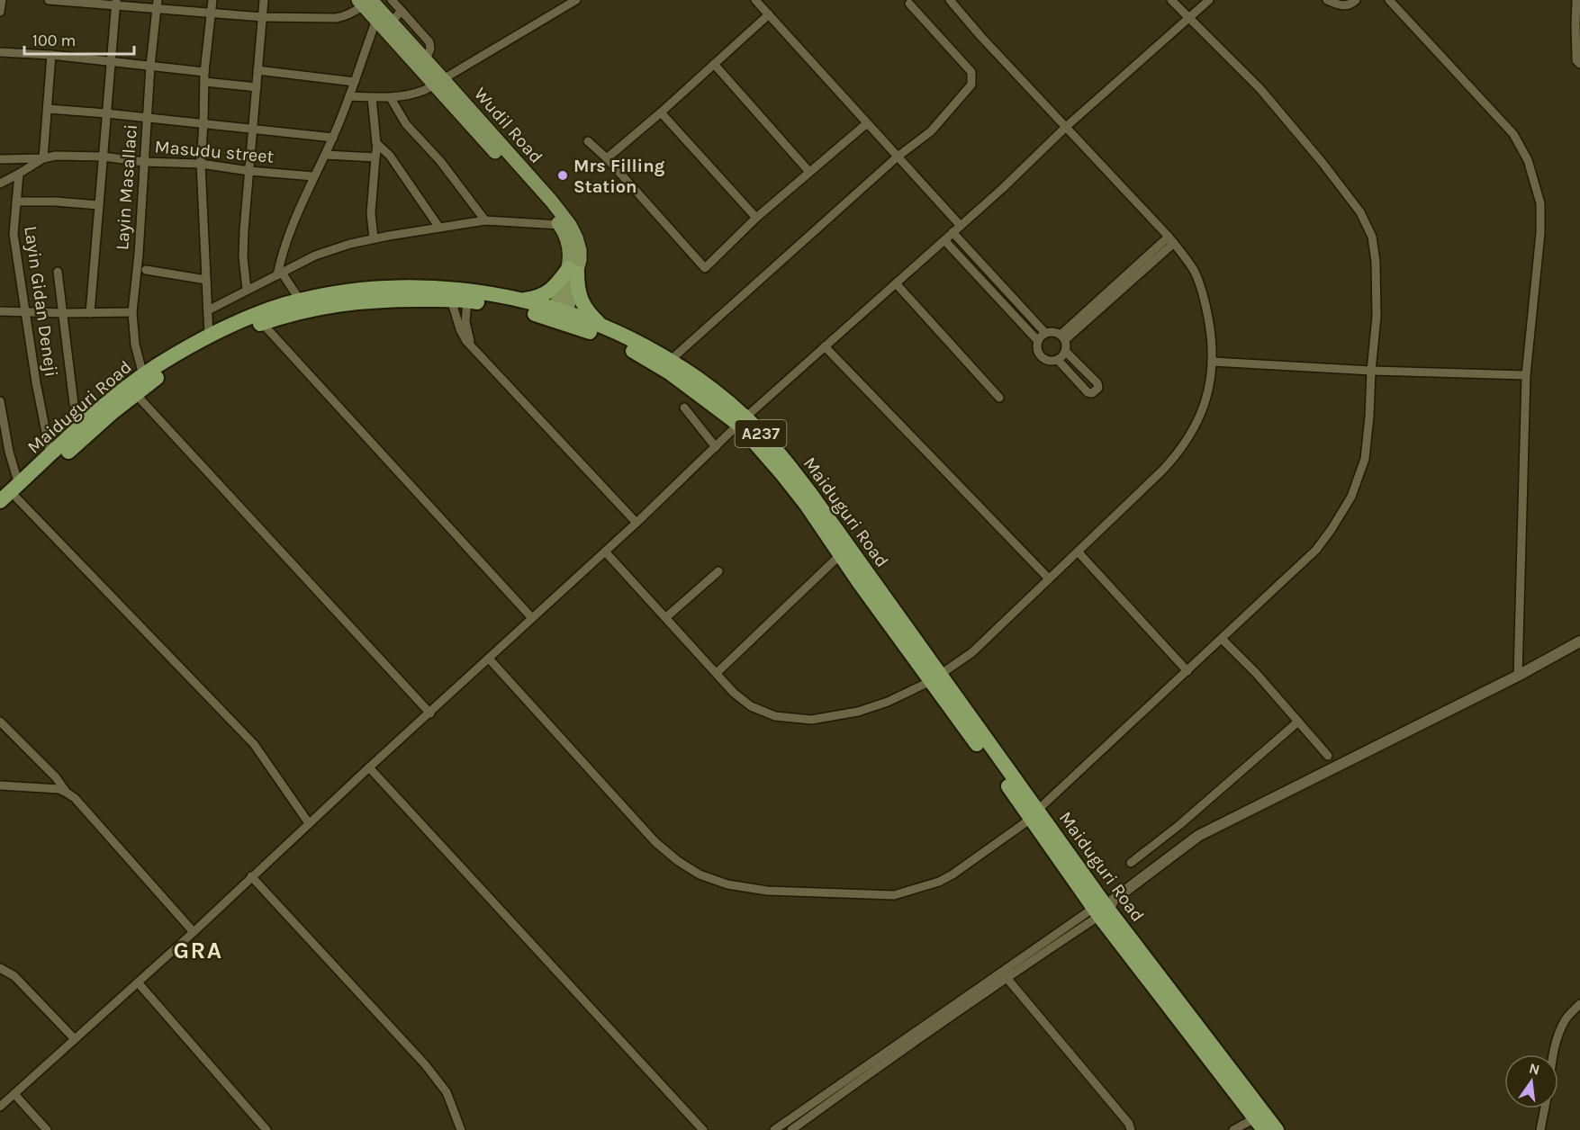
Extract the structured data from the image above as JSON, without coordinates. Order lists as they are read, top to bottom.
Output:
{
  "streets": {
    "highway": ["Maiduguri Road", "A237"],
    "main road": ["Wudil Road"],
    "street": ["Masudu street", "Layin Masallaci", "Layin Gidan Deneji"]
  },
  "crossings": [
    ["Wudil Road", "Maiduguri Road"],
    ["Masudu street", "Layin Masallaci"],
    ["Masudu street", "Layin Gidan Deneji"],
    ["Layin Masallaci", "Maiduguri Road"],
    ["Layin Gidan Deneji", "Maiduguri Road"]
  ],
  "districts": ["GRA"],
  "places": ["Mrs Filling Station"],
  "scale_bar": "100 m",
  "north": "top"
}
